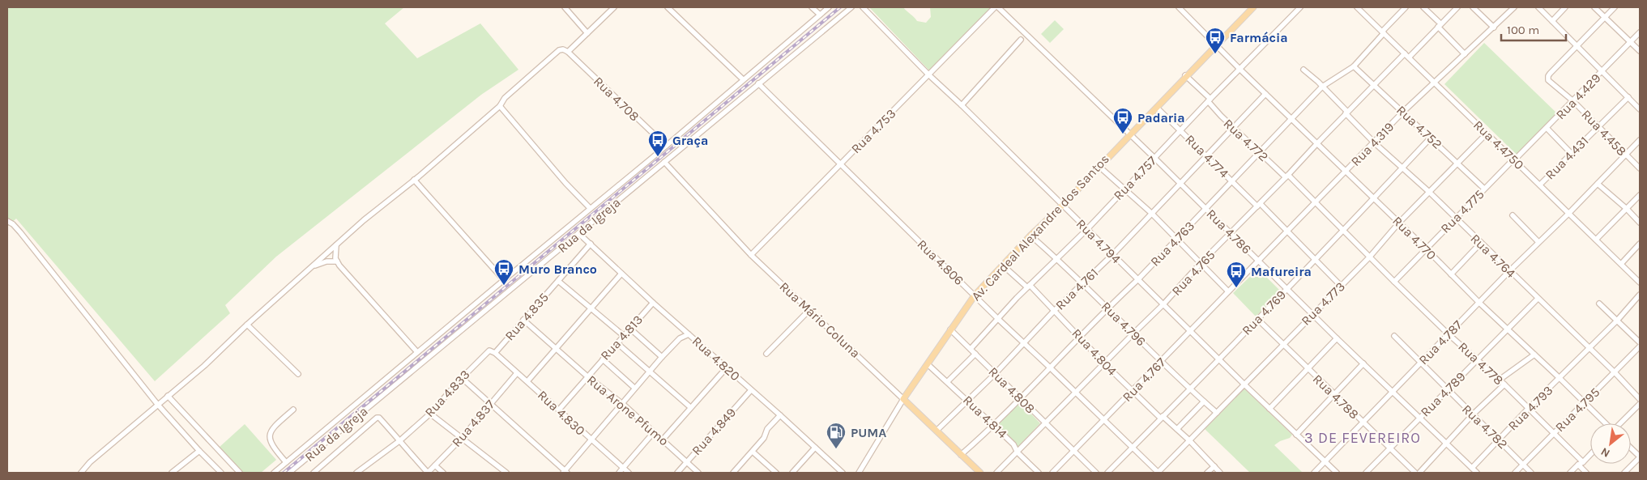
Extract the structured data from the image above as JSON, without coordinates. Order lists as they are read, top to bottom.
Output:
{
  "streets": {
    "main road": ["Av. Cardeal Alexandre dos Santos", "Rua Mário Coluna"],
    "street": [
      "Rua 4.429",
      "Rua 4.708",
      "Rua 4.752",
      "Rua 4.753",
      "Rua 4.458",
      "Rua 4.772",
      "Rua 4.319",
      "Rua 4.4750",
      "Rua 4.774",
      "Rua 4.431",
      "Rua 4.757",
      "Rua 4.775",
      "Rua da Igreja",
      "Rua 4.786",
      "Rua 4.770",
      "Rua 4.794",
      "Rua 4.763",
      "Rua 4.764",
      "Rua 4.806",
      "Rua 4.765",
      "Rua 4.761",
      "Rua 4.773",
      "Rua 4.769",
      "Rua 4.835",
      "Rua 4.796",
      "Rua 4.813",
      "Rua 4.787",
      "Rua 4.804",
      "Rua 4.820",
      "Rua 4.778",
      "Rua 4.767",
      "Rua 4.808",
      "Rua 4.833",
      "Rua 4.789",
      "Rua 4.788",
      "Rua 4.793",
      "Rua 4.795",
      "Rua Arone Pfumo",
      "Rua 4.830",
      "Rua 4.814",
      "Rua 4.837",
      "Rua 4.782",
      "Rua 4.849"
    ]
  },
  "crossings": [
    ["Rua 4.429", "Rua 4.458"],
    ["Rua 4.429", "Rua 4.4750"],
    ["Rua 4.429", "Rua 4.775"],
    ["Rua 4.708", "Rua da Igreja"],
    ["Rua 4.752", "Rua 4.319"],
    ["Rua 4.752", "Rua 4.775"],
    ["Rua 4.752", "Rua 4.763"],
    ["Rua 4.752", "Rua 4.765"],
    ["Rua 4.752", "Rua 4.773"],
    ["Rua 4.752", "Rua 4.769"],
    ["Rua 4.753", "Rua 4.786"],
    ["Rua 4.753", "Rua 4.794"],
    ["Rua 4.753", "Rua 4.806"],
    ["Rua 4.753", "Rua Mário Coluna"],
    ["Rua 4.458", "Rua 4.431"],
    ["Rua 4.458", "Rua 4.787"],
    ["Rua 4.772", "Rua 4.319"],
    ["Rua 4.772", "Rua 4.757"],
    ["Rua 4.772", "Av. Cardeal Alexandre dos Santos"],
    ["Rua 4.772", "Rua 4.763"],
    ["Rua 4.772", "Rua 4.765"],
    ["Rua 4.772", "Rua 4.761"],
    ["Rua 4.772", "Rua 4.778"],
    ["Rua 4.319", "Rua 4.4750"],
    ["Rua 4.319", "Rua 4.774"],
    ["Rua 4.319", "Rua 4.786"],
    ["Rua 4.319", "Rua 4.770"],
    ["Rua 4.319", "Rua 4.764"],
    ["Rua 4.319", "Rua 4.778"],
    ["Rua 4.319", "Rua 4.767"],
    ["Rua 4.4750", "Rua 4.431"],
    ["Rua 4.4750", "Rua 4.775"],
    ["Rua 4.4750", "Rua 4.763"],
    ["Rua 4.4750", "Rua 4.765"],
    ["Rua 4.4750", "Rua 4.773"],
    ["Rua 4.4750", "Rua 4.787"],
    ["Rua 4.774", "Rua 4.757"],
    ["Rua 4.774", "Av. Cardeal Alexandre dos Santos"],
    ["Rua 4.774", "Rua 4.763"],
    ["Rua 4.774", "Rua 4.765"],
    ["Rua 4.774", "Rua 4.761"],
    ["Rua 4.774", "Rua 4.773"],
    ["Rua 4.774", "Rua 4.769"],
    ["Rua 4.757", "Rua 4.786"],
    ["Rua 4.757", "Rua 4.770"],
    ["Rua 4.757", "Rua 4.794"],
    ["Rua 4.757", "Rua 4.806"],
    ["Rua 4.757", "Rua 4.796"],
    ["Rua 4.757", "Rua 4.804"],
    ["Rua 4.757", "Rua 4.808"],
    ["Rua 4.775", "Rua 4.770"],
    ["Rua 4.775", "Rua 4.764"],
    ["Rua 4.775", "Rua 4.778"],
    ["Rua da Igreja", "Rua 4.806"],
    ["Rua da Igreja", "Rua Mário Coluna"],
    ["Rua da Igreja", "Rua 4.820"],
    ["Av. Cardeal Alexandre dos Santos", "Rua 4.786"],
    ["Av. Cardeal Alexandre dos Santos", "Rua 4.770"],
    ["Av. Cardeal Alexandre dos Santos", "Rua 4.794"],
    ["Av. Cardeal Alexandre dos Santos", "Rua 4.806"],
    ["Av. Cardeal Alexandre dos Santos", "Rua Mário Coluna"],
    ["Av. Cardeal Alexandre dos Santos", "Rua 4.796"],
    ["Av. Cardeal Alexandre dos Santos", "Rua 4.804"],
    ["Av. Cardeal Alexandre dos Santos", "Rua 4.808"],
    ["Av. Cardeal Alexandre dos Santos", "Rua 4.814"],
    ["Rua 4.786", "Rua 4.763"],
    ["Rua 4.786", "Rua 4.765"],
    ["Rua 4.786", "Rua 4.761"],
    ["Rua 4.786", "Rua 4.773"],
    ["Rua 4.786", "Rua 4.769"],
    ["Rua 4.786", "Rua 4.787"],
    ["Rua 4.786", "Rua 4.789"],
    ["Rua 4.786", "Rua 4.793"],
    ["Rua 4.770", "Rua 4.763"],
    ["Rua 4.770", "Rua 4.765"],
    ["Rua 4.770", "Rua 4.761"],
    ["Rua 4.770", "Rua 4.773"],
    ["Rua 4.770", "Rua 4.769"],
    ["Rua 4.770", "Rua 4.787"],
    ["Rua 4.770", "Rua 4.789"],
    ["Rua 4.770", "Rua 4.793"],
    ["Rua 4.770", "Rua 4.795"],
    ["Rua 4.794", "Rua 4.763"],
    ["Rua 4.794", "Rua 4.765"],
    ["Rua 4.794", "Rua 4.761"],
    ["Rua 4.794", "Rua 4.773"],
    ["Rua 4.794", "Rua 4.769"],
    ["Rua 4.794", "Rua 4.787"],
    ["Rua 4.794", "Rua 4.767"],
    ["Rua 4.763", "Rua 4.764"],
    ["Rua 4.763", "Rua 4.806"],
    ["Rua 4.763", "Rua Mário Coluna"],
    ["Rua 4.763", "Rua 4.796"],
    ["Rua 4.763", "Rua 4.804"],
    ["Rua 4.763", "Rua 4.808"],
    ["Rua 4.763", "Rua 4.814"],
    ["Rua 4.764", "Rua 4.765"],
    ["Rua 4.764", "Rua 4.773"],
    ["Rua 4.764", "Rua 4.769"],
    ["Rua 4.764", "Rua 4.787"],
    ["Rua 4.764", "Rua 4.789"],
    ["Rua 4.764", "Rua 4.793"],
    ["Rua 4.764", "Rua 4.795"],
    ["Rua 4.806", "Rua 4.765"],
    ["Rua 4.806", "Rua 4.761"],
    ["Rua 4.806", "Rua 4.773"],
    ["Rua 4.806", "Rua 4.769"],
    ["Rua 4.806", "Rua 4.767"],
    ["Rua 4.765", "Rua 4.796"],
    ["Rua 4.765", "Rua 4.804"],
    ["Rua 4.765", "Rua 4.808"],
    ["Rua 4.765", "Rua 4.814"],
    ["Rua 4.761", "Rua Mário Coluna"],
    ["Rua 4.761", "Rua 4.796"],
    ["Rua 4.761", "Rua 4.804"],
    ["Rua 4.761", "Rua 4.808"],
    ["Rua 4.761", "Rua 4.814"],
    ["Rua 4.773", "Rua 4.796"],
    ["Rua 4.773", "Rua 4.804"],
    ["Rua 4.773", "Rua 4.778"],
    ["Rua 4.773", "Rua 4.788"],
    ["Rua 4.769", "Rua 4.796"],
    ["Rua 4.769", "Rua 4.804"],
    ["Rua 4.769", "Rua 4.778"],
    ["Rua 4.769", "Rua 4.788"],
    ["Rua 4.835", "Rua 4.820"],
    ["Rua 4.835", "Rua 4.833"],
    ["Rua 4.835", "Rua Arone Pfumo"],
    ["Rua 4.835", "Rua 4.830"],
    ["Rua 4.796", "Rua 4.767"],
    ["Rua 4.813", "Rua 4.820"],
    ["Rua 4.813", "Rua Arone Pfumo"],
    ["Rua 4.813", "Rua 4.830"],
    ["Rua 4.787", "Rua 4.778"],
    ["Rua 4.787", "Rua 4.788"],
    ["Rua 4.787", "Rua 4.782"],
    ["Rua 4.804", "Rua 4.767"],
    ["Rua 4.820", "Rua 4.849"],
    ["Rua 4.778", "Rua 4.789"],
    ["Rua 4.778", "Rua 4.793"],
    ["Rua 4.778", "Rua 4.795"],
    ["Rua 4.767", "Rua 4.808"],
    ["Rua 4.833", "Rua 4.830"],
    ["Rua 4.789", "Rua 4.788"],
    ["Rua 4.789", "Rua 4.782"],
    ["Rua 4.793", "Rua 4.782"],
    ["Rua 4.795", "Rua 4.782"],
    ["Rua Arone Pfumo", "Rua 4.849"],
    ["Rua 4.830", "Rua 4.837"]
  ],
  "districts": ["3 DE FEVEREIRO"],
  "places": {
    "bus stop": [
      "Farmácia",
      "Padaria",
      "Graça",
      "Muro Branco",
      "Mafureira"
    ],
    "fuel station": ["PUMA"]
  },
  "scale_bar": "100 m",
  "north": "bottom left"
}
